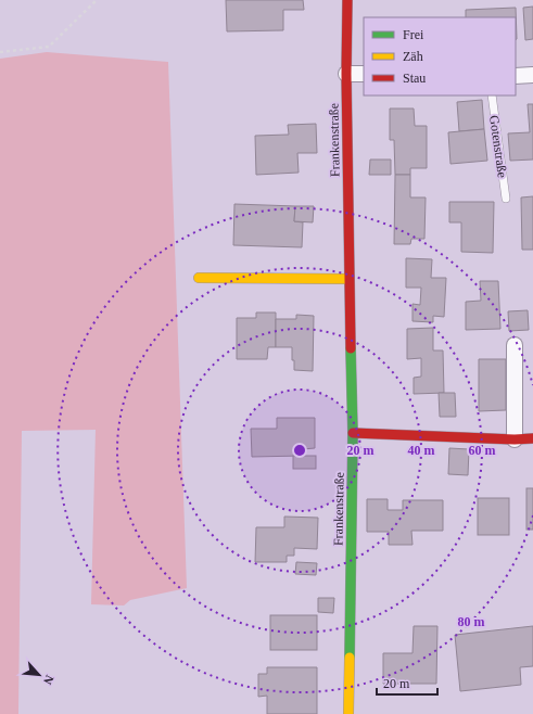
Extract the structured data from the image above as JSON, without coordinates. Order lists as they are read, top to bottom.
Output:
{
  "streets": {
    "street": ["Frankenstraße"],
    "lane": ["Gotenstraße"]
  },
  "legend": ["Frei", "Zäh", "Stau"],
  "scale_bar": "20 m",
  "north": "bottom right",
  "rings": [
    "20 m",
    "40 m",
    "60 m",
    "80 m"
  ]
}
